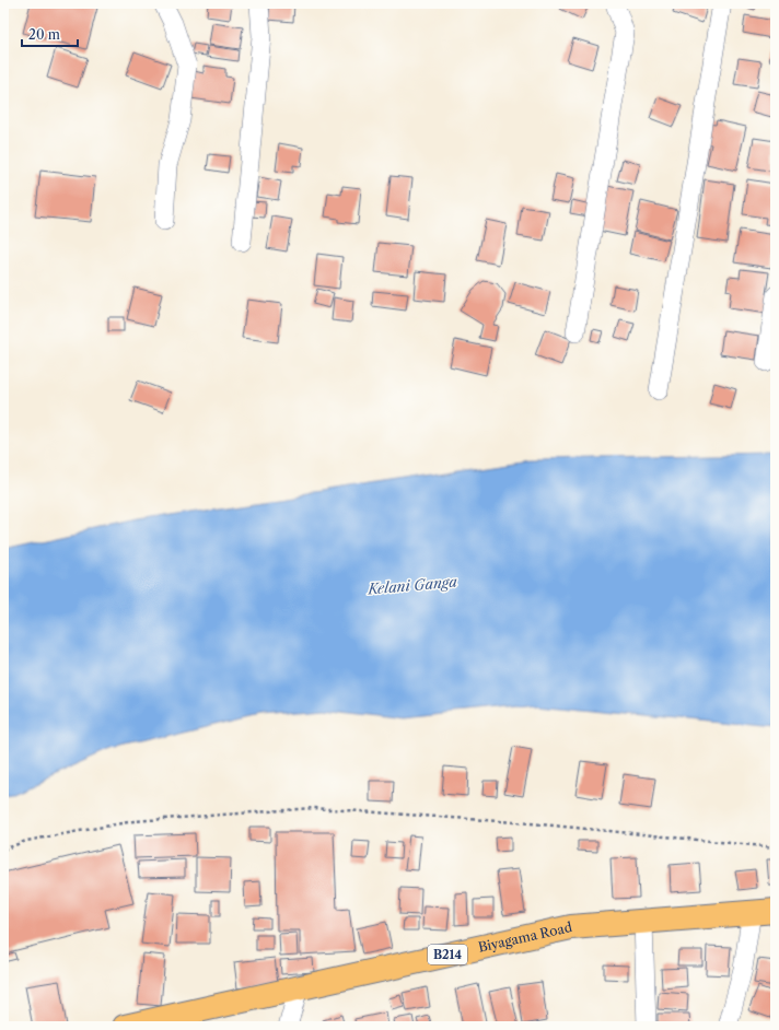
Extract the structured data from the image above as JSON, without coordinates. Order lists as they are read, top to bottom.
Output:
{
  "streets": {
    "main road": ["Biyagama Road", "B214"]
  },
  "water": ["Kelani Ganga"],
  "scale_bar": "20 m"
}
